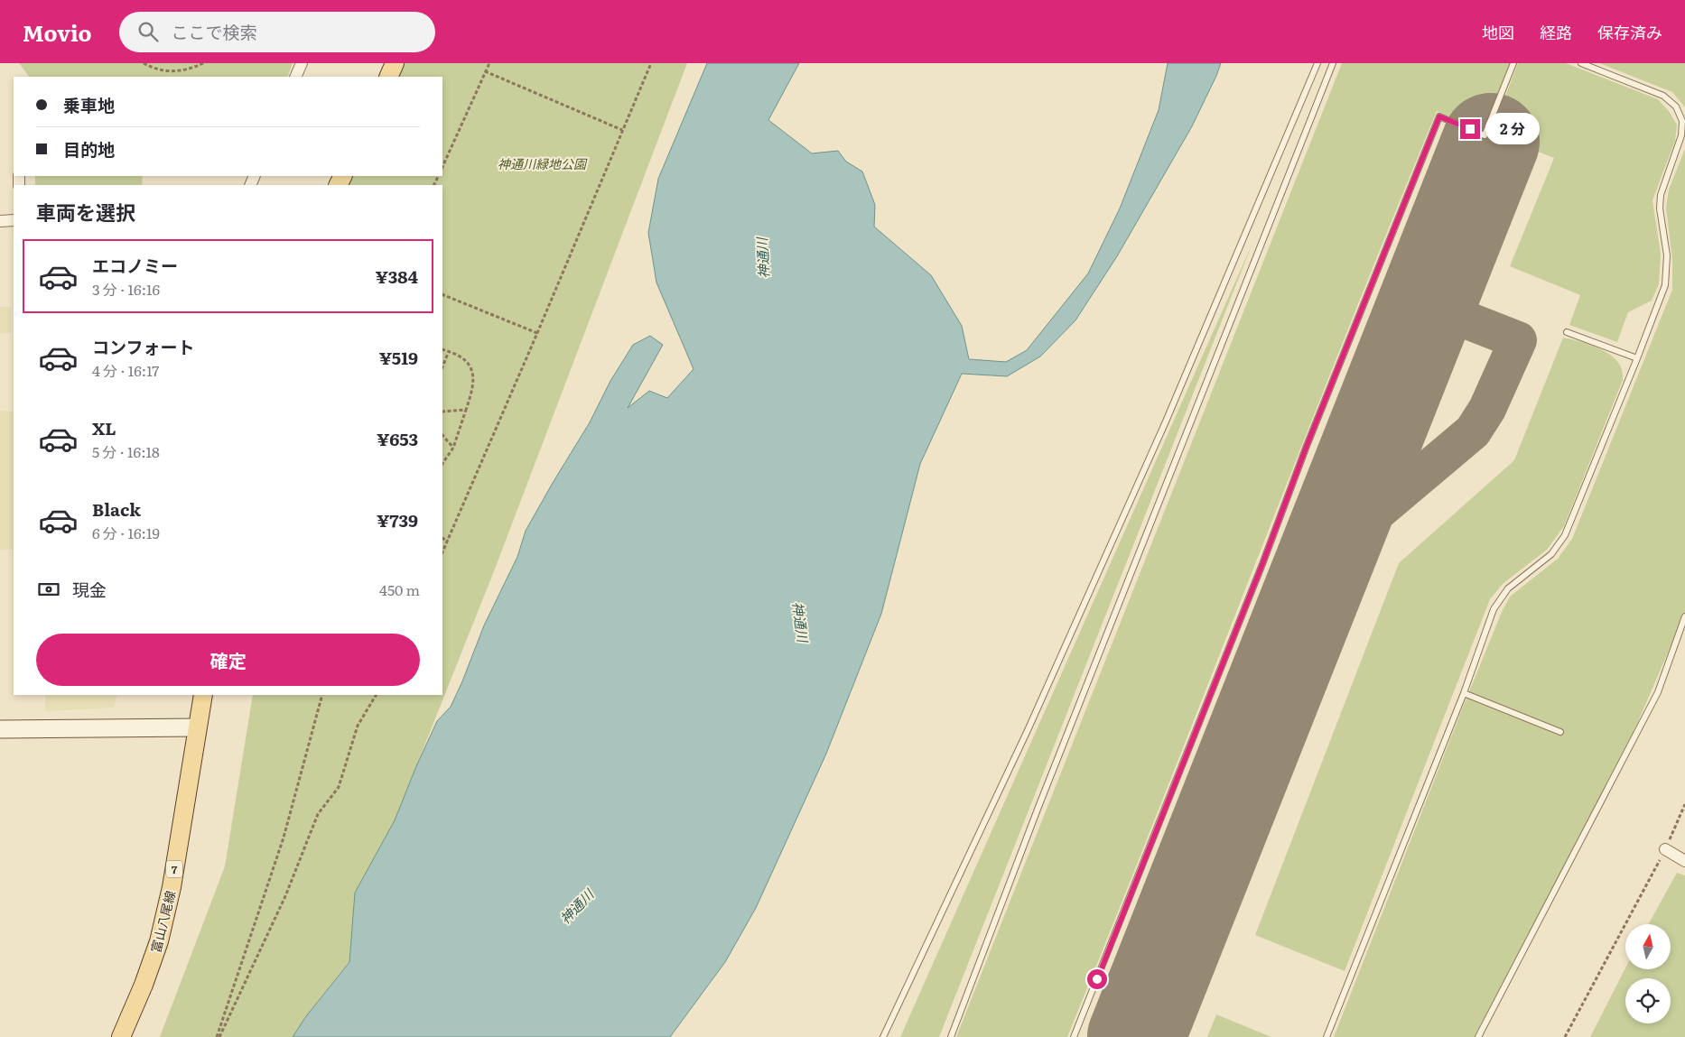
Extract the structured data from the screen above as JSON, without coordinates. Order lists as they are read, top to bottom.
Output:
{
  "streets": {
    "main road": ["7", "富山八尾線"]
  },
  "water": ["神通川"],
  "parks": ["神通川緑地公園"],
  "north": "top",
  "page": {
    "header": "Movio",
    "search": "ここで検索",
    "nav": ["地図", "経路", "保存済み"],
    "banner": ["乗車地", "目的地"],
    "bubble": "2 分",
    "heading": "車両を選択",
    "list": [
      {
        "name": "エコノミー",
        "note": "3 分 · 16:16",
        "value": "¥384"
      },
      {
        "name": "コンフォート",
        "note": "4 分 · 16:17",
        "value": "¥519"
      },
      {
        "name": "XL",
        "note": "5 分 · 16:18",
        "value": "¥653"
      },
      {
        "name": "Black",
        "note": "6 分 · 16:19",
        "value": "¥739"
      }
    ],
    "pay": ["現金", "450 m"],
    "buttons": "確定"
  }
}
